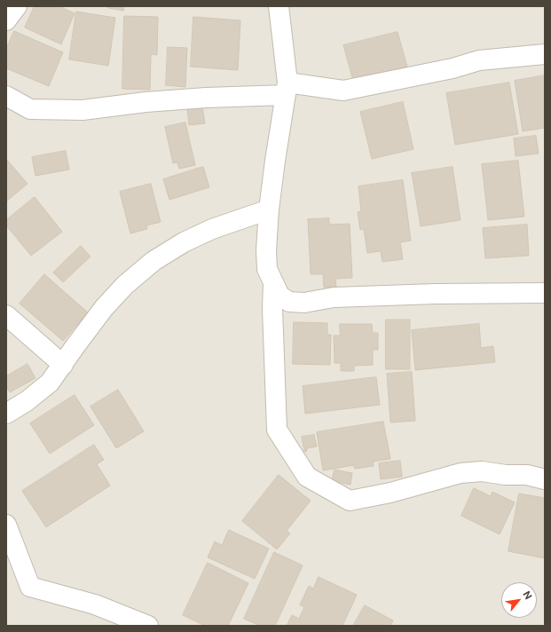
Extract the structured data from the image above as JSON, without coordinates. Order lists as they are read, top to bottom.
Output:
{
  "north": "top right"
}
